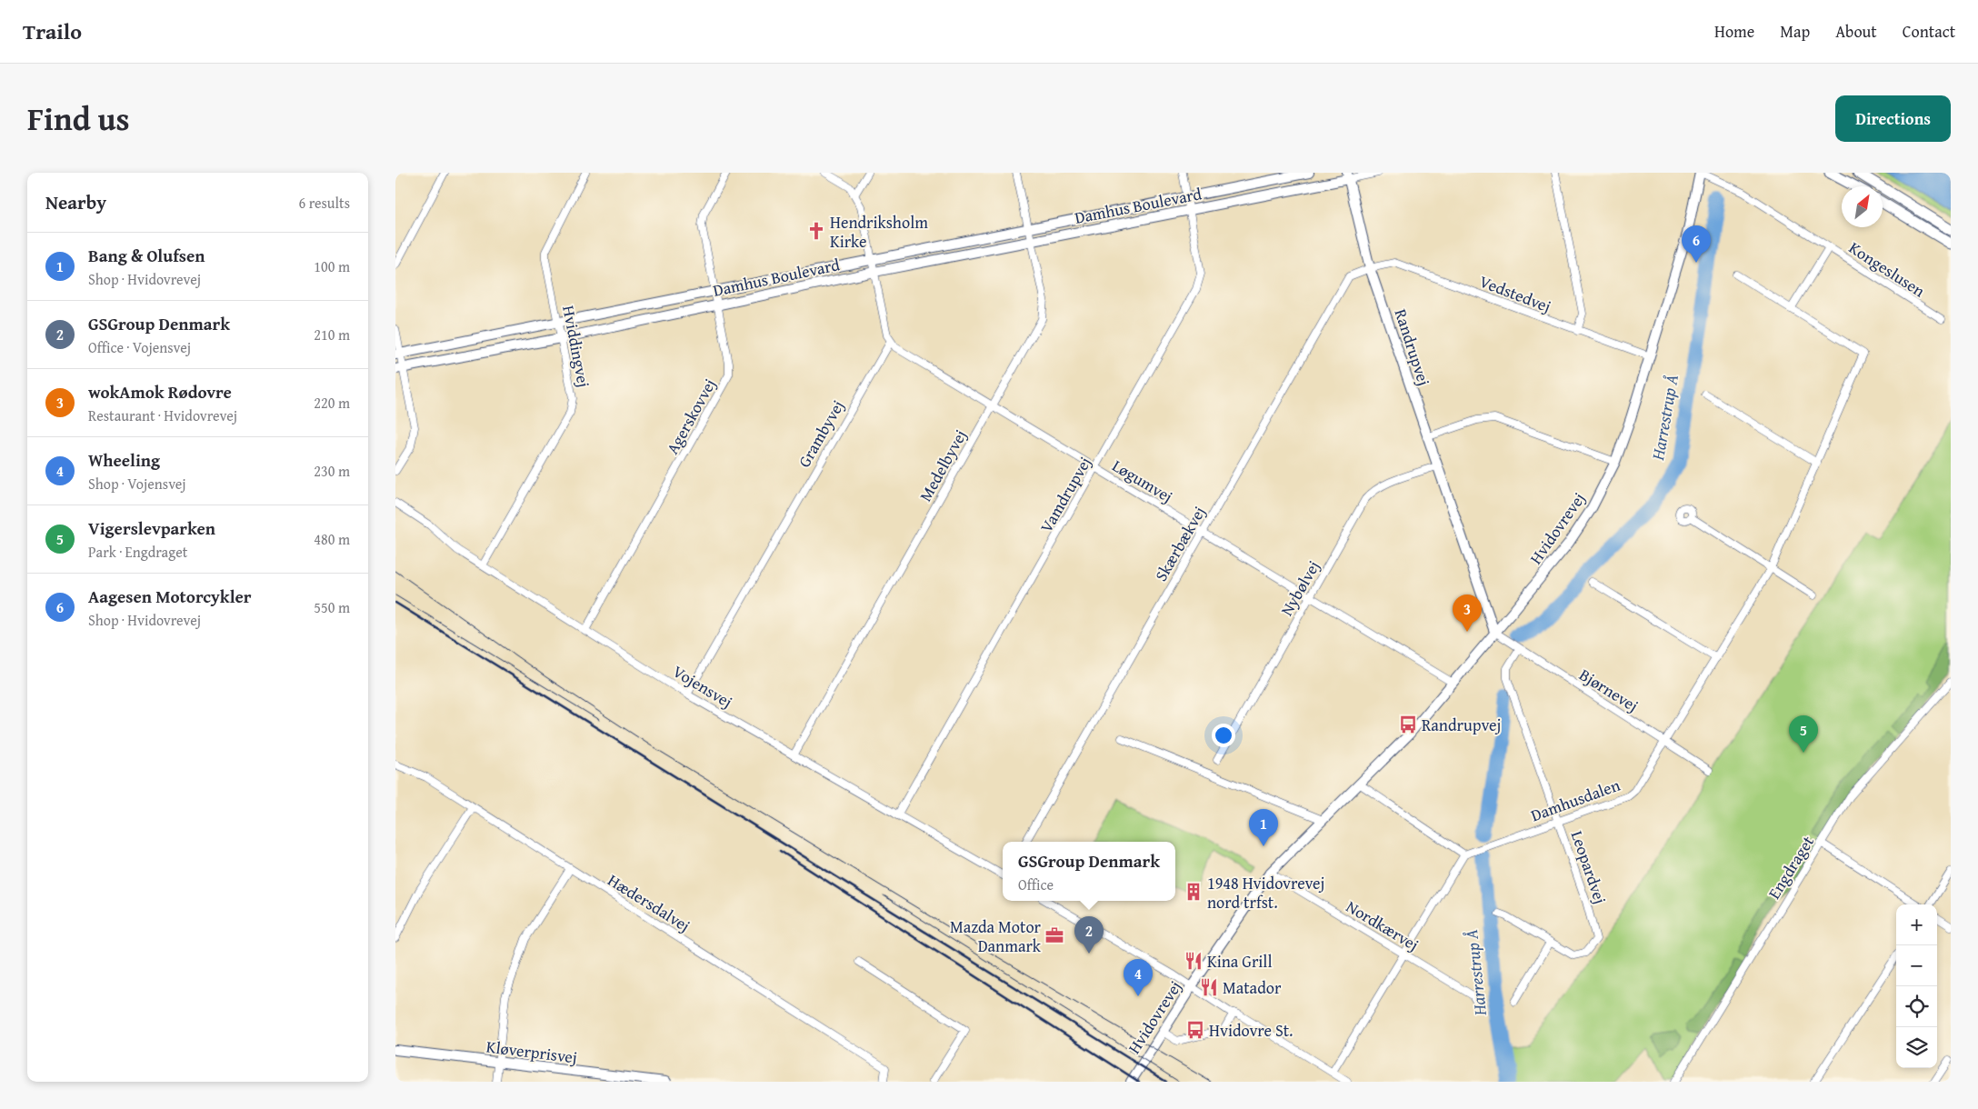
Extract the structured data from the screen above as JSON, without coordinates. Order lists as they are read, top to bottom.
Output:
{
  "streets": {
    "street": [
      "Damhus Boulevard",
      "Kongeslusen",
      "Vedstedvej",
      "Hviddingvej",
      "Randrupvej",
      "Agerskovvej",
      "Grambyvej",
      "Medelbyvej",
      "Løgumvej",
      "Vamdrupvej",
      "Hvidovrevej",
      "Skærbækvej",
      "Nybølvej",
      "Vojensvej",
      "Bjørnevej",
      "Damhusdalen",
      "Leopardvej",
      "Engdraget",
      "Hædersdalvej",
      "Nordkærvej",
      "Kløverprisvej"
    ]
  },
  "crossings": [
    ["Damhus Boulevard", "Hviddingvej"],
    ["Damhus Boulevard", "Randrupvej"],
    ["Damhus Boulevard", "Agerskovvej"],
    ["Damhus Boulevard", "Medelbyvej"],
    ["Damhus Boulevard", "Vamdrupvej"],
    ["Kongeslusen", "Hvidovrevej"],
    ["Vedstedvej", "Randrupvej"],
    ["Vedstedvej", "Hvidovrevej"],
    ["Vedstedvej", "Skærbækvej"],
    ["Hviddingvej", "Vojensvej"],
    ["Randrupvej", "Hvidovrevej"],
    ["Randrupvej", "Skærbækvej"],
    ["Randrupvej", "Nybølvej"],
    ["Randrupvej", "Bjørnevej"],
    ["Agerskovvej", "Vojensvej"],
    ["Grambyvej", "Løgumvej"],
    ["Grambyvej", "Vojensvej"],
    ["Medelbyvej", "Løgumvej"],
    ["Medelbyvej", "Vojensvej"],
    ["Løgumvej", "Vamdrupvej"],
    ["Løgumvej", "Hvidovrevej"],
    ["Løgumvej", "Skærbækvej"],
    ["Løgumvej", "Nybølvej"],
    ["Vamdrupvej", "Vojensvej"],
    ["Hvidovrevej", "Bjørnevej"],
    ["Hvidovrevej", "Nordkærvej"],
    ["Bjørnevej", "Damhusdalen"],
    ["Bjørnevej", "Leopardvej"],
    ["Damhusdalen", "Leopardvej"]
  ],
  "water": ["Harrestrup Å"],
  "places": {
    "church": ["Hendriksholm Kirke"],
    "bus stop": ["Randrupvej", "Hvidovre St."],
    "building": ["1948 Hvidovrevej nord trfst."],
    "office": ["Mazda Motor Danmark"],
    "restaurant": ["Kina Grill", "Matador"]
  },
  "north": "top right",
  "page": {
    "header": "Trailo",
    "nav": [
      "Home",
      "Map",
      "About",
      "Contact"
    ],
    "title": "Find us",
    "buttons": "Directions",
    "heading": ["Nearby", "6 results"],
    "pins": [
      "6",
      "3",
      "5",
      "1",
      "2",
      "4"
    ],
    "list": [
      {
        "mark": "1",
        "name": "Bang & Olufsen",
        "note": "Shop · Hvidovrevej",
        "value": "100 m"
      },
      {
        "mark": "2",
        "name": "GSGroup Denmark",
        "note": "Office · Vojensvej",
        "value": "210 m"
      },
      {
        "mark": "3",
        "name": "wokAmok Rødovre",
        "note": "Restaurant · Hvidovrevej",
        "value": "220 m"
      },
      {
        "mark": "4",
        "name": "Wheeling",
        "note": "Shop · Vojensvej",
        "value": "230 m"
      },
      {
        "mark": "5",
        "name": "Vigerslevparken",
        "note": "Park · Engdraget",
        "value": "480 m"
      },
      {
        "mark": "6",
        "name": "Aagesen Motorcykler",
        "note": "Shop · Hvidovrevej",
        "value": "550 m"
      }
    ],
    "popup": ["GSGroup Denmark", "Office"],
    "map_buttons": ["+", "−"]
  }
}
